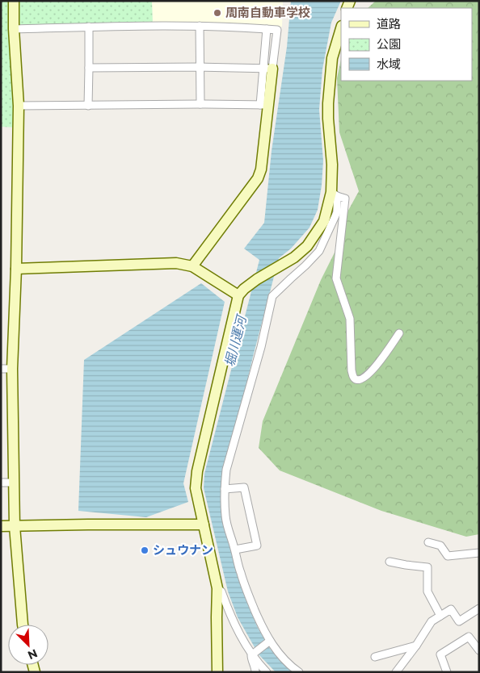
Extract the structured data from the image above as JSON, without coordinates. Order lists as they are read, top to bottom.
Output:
{
  "water": ["堀川運河"],
  "places": ["周南自動車学校", "シュウナン"],
  "legend": ["道路", "公園", "水域"],
  "north": "bottom right"
}
